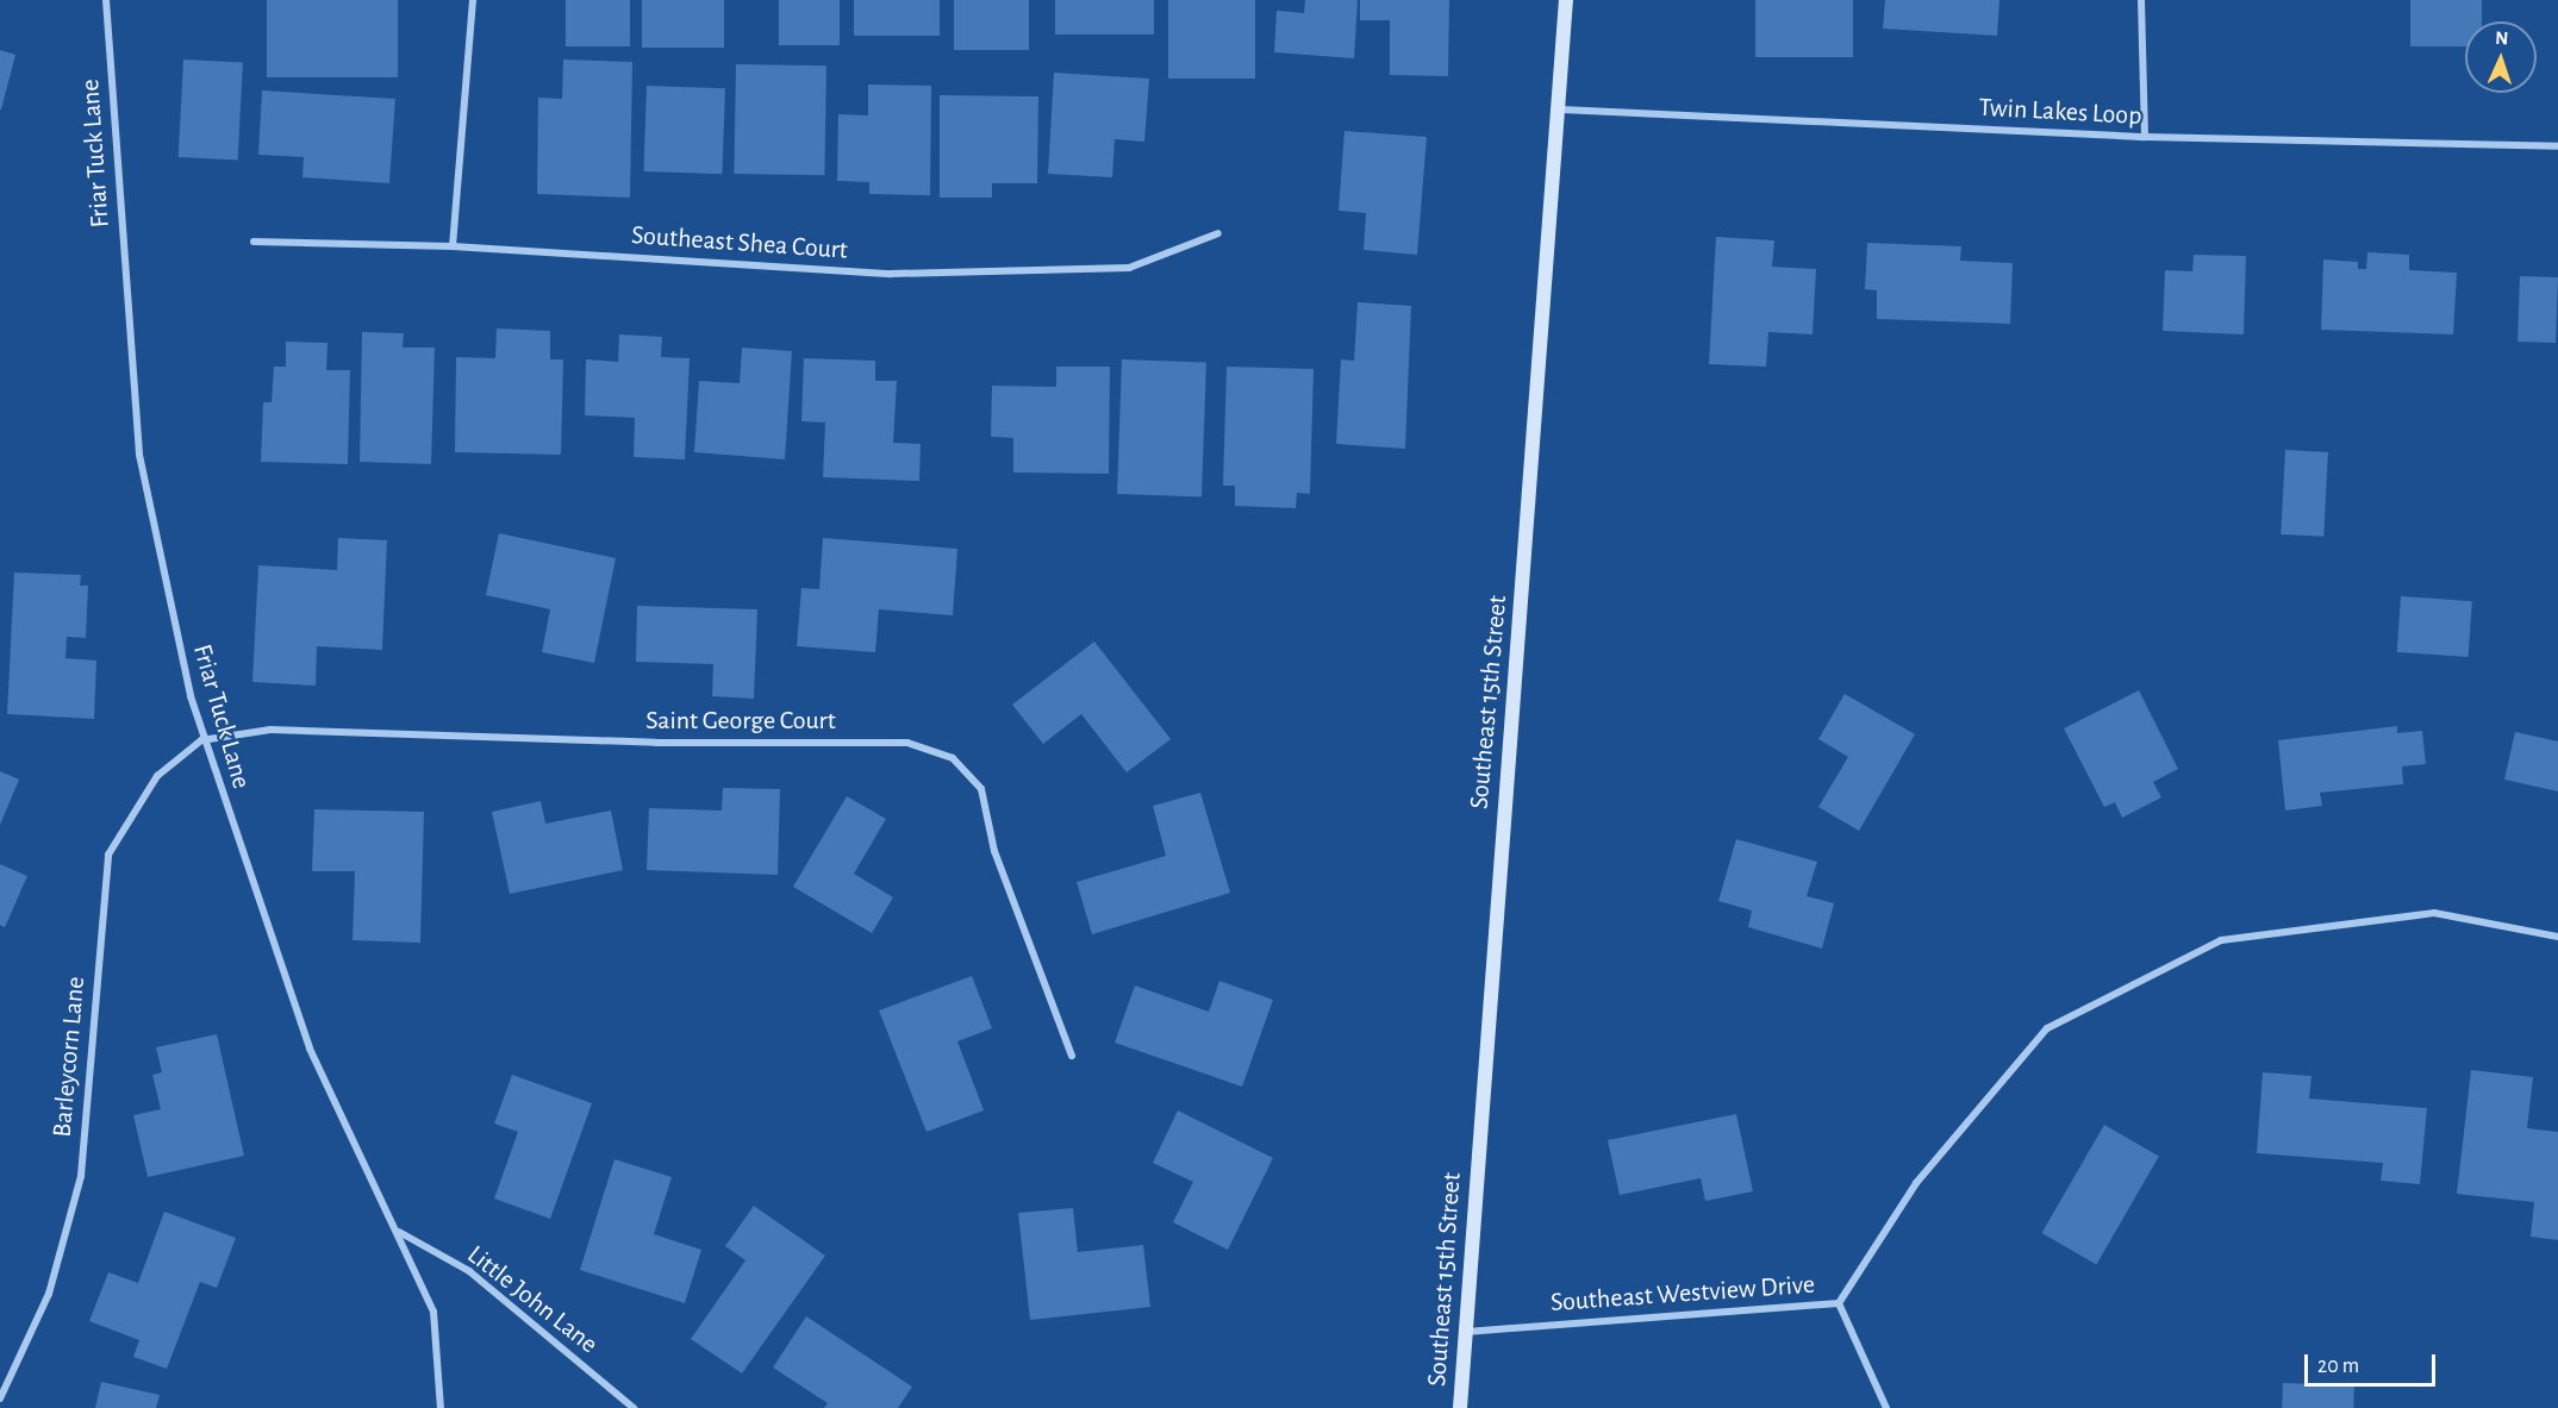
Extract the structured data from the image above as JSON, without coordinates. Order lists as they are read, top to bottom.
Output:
{
  "streets": {
    "main road": ["Southeast 15th Street"],
    "street": [
      "Twin Lakes Loop",
      "Friar Tuck Lane",
      "Southeast Shea Court",
      "Saint George Court",
      "Barleycorn Lane",
      "Southeast Westview Drive",
      "Little John Lane"
    ]
  },
  "crossings": [
    ["Twin Lakes Loop", "Southeast 15th Street"],
    ["Friar Tuck Lane", "Saint George Court"],
    ["Friar Tuck Lane", "Barleycorn Lane"],
    ["Friar Tuck Lane", "Little John Lane"],
    ["Southeast 15th Street", "Southeast Westview Drive"],
    ["Saint George Court", "Barleycorn Lane"]
  ],
  "scale_bar": "20 m",
  "north": "top"
}
